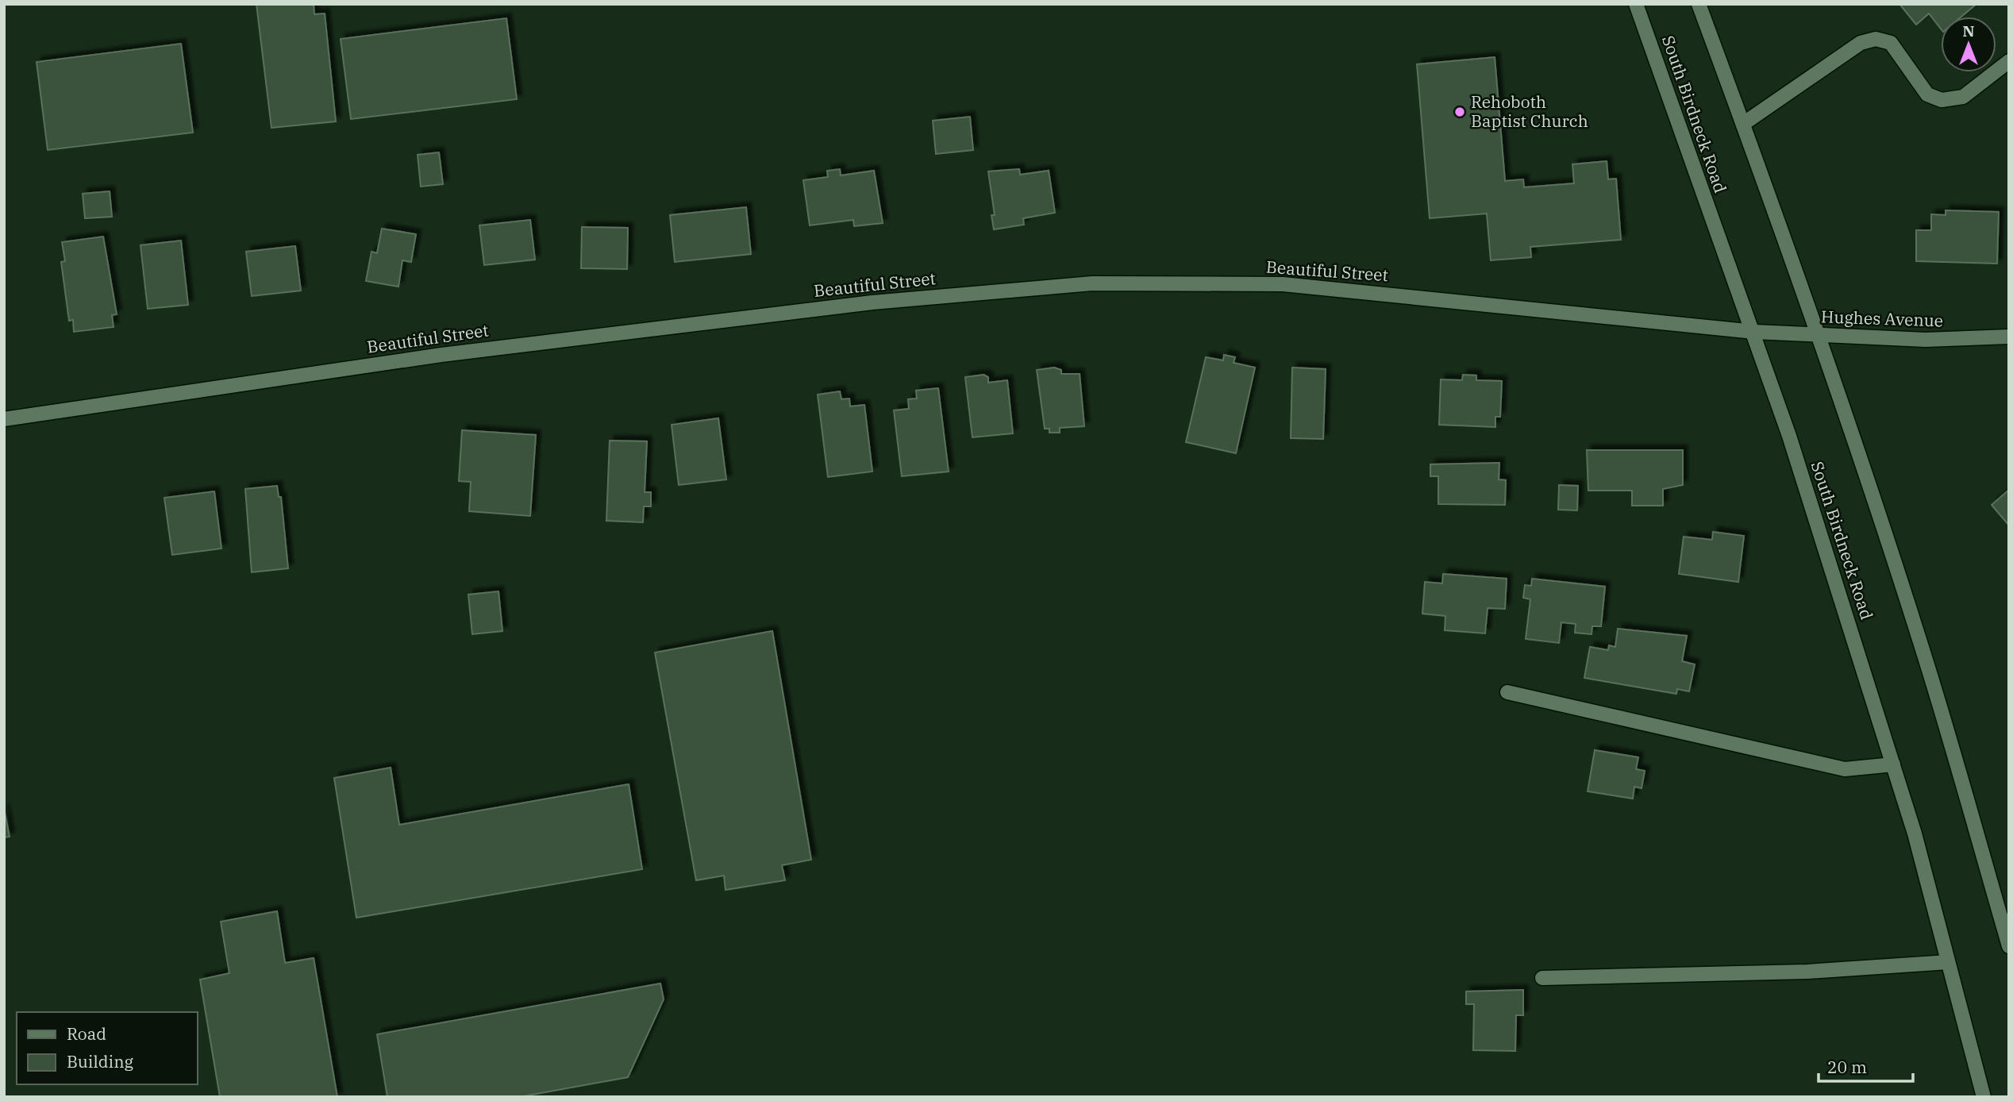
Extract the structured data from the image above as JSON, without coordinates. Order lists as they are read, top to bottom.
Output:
{
  "streets": {
    "main road": ["South Birdneck Road", "Beautiful Street", "Hughes Avenue"]
  },
  "crossings": [
    ["South Birdneck Road", "Beautiful Street"],
    ["South Birdneck Road", "Hughes Avenue"],
    ["Beautiful Street", "Hughes Avenue"]
  ],
  "places": ["Rehoboth Baptist Church"],
  "legend": ["Road", "Building"],
  "scale_bar": "20 m",
  "north": "top"
}
